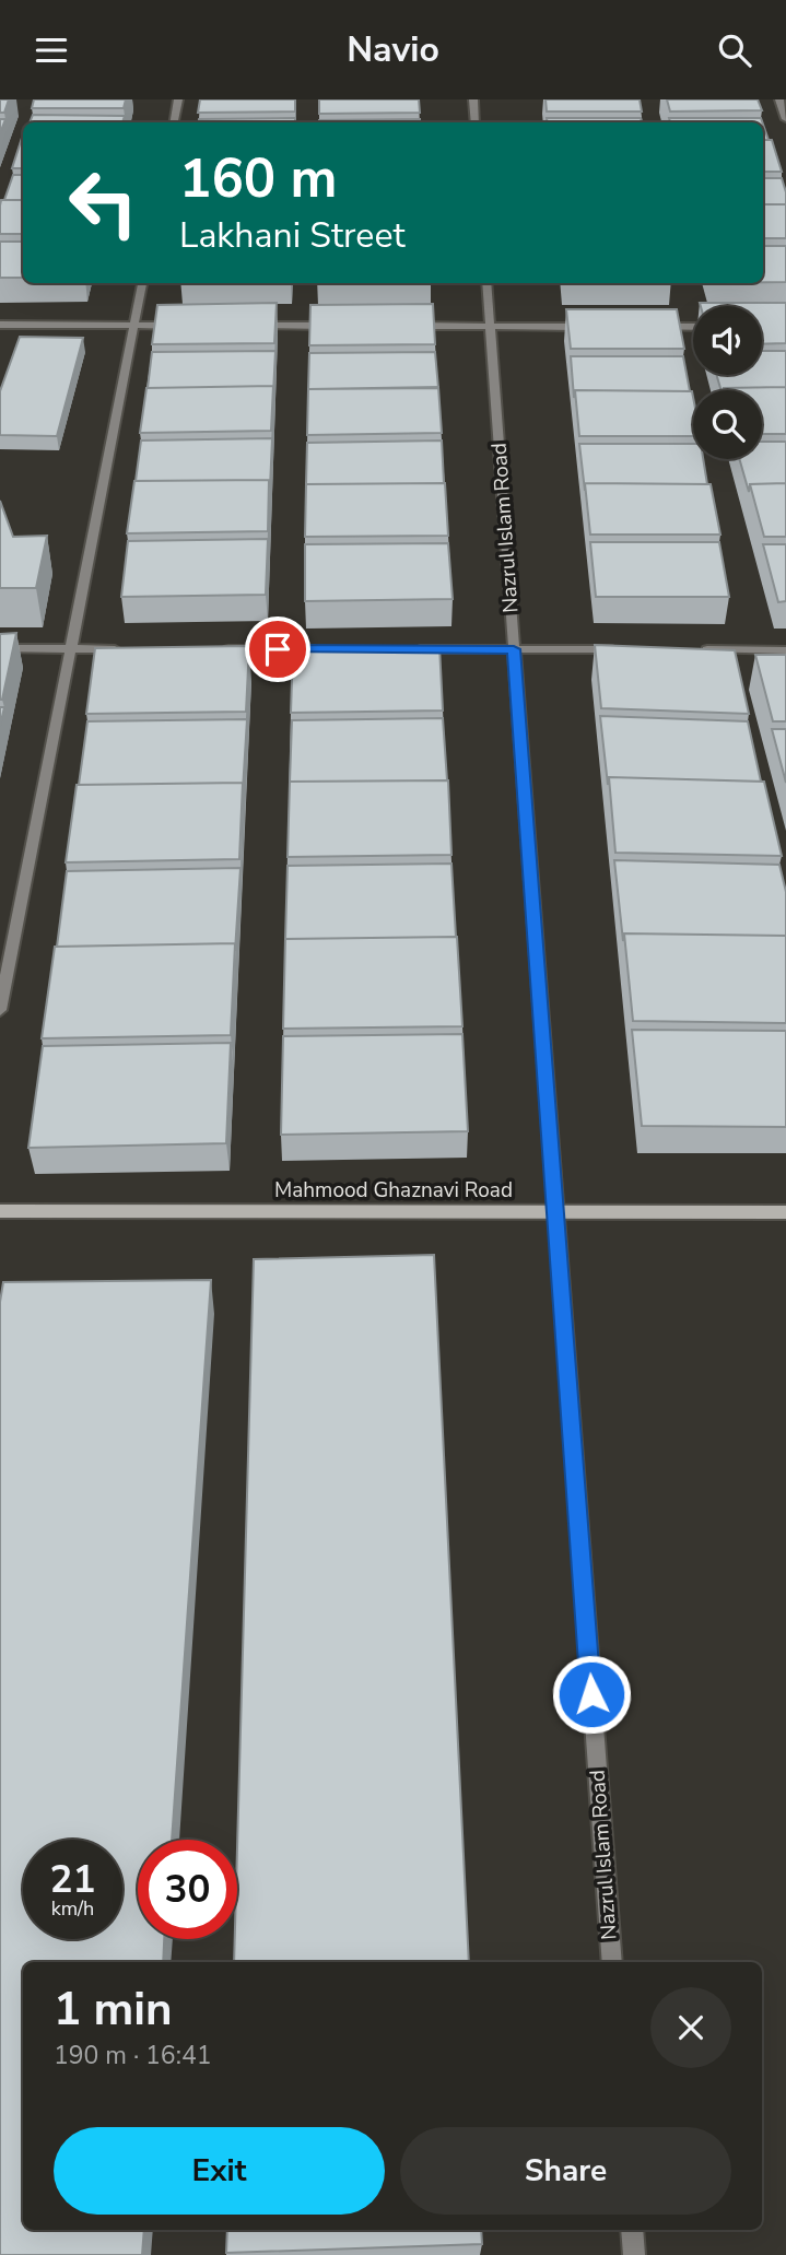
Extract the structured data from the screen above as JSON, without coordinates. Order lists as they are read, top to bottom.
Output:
{
  "streets": {
    "street": ["Nazrul Islam Road", "Mahmood Ghaznavi Road"]
  },
  "crossings": [
    ["Nazrul Islam Road", "Mahmood Ghaznavi Road"]
  ],
  "page": {
    "header": "Navio",
    "turn": ["160 m", "Lakhani Street"],
    "speed": "21 km/h",
    "limit": "30",
    "heading": ["1 min", "190 m · 16:41"],
    "buttons": ["Exit", "Share"]
  }
}
